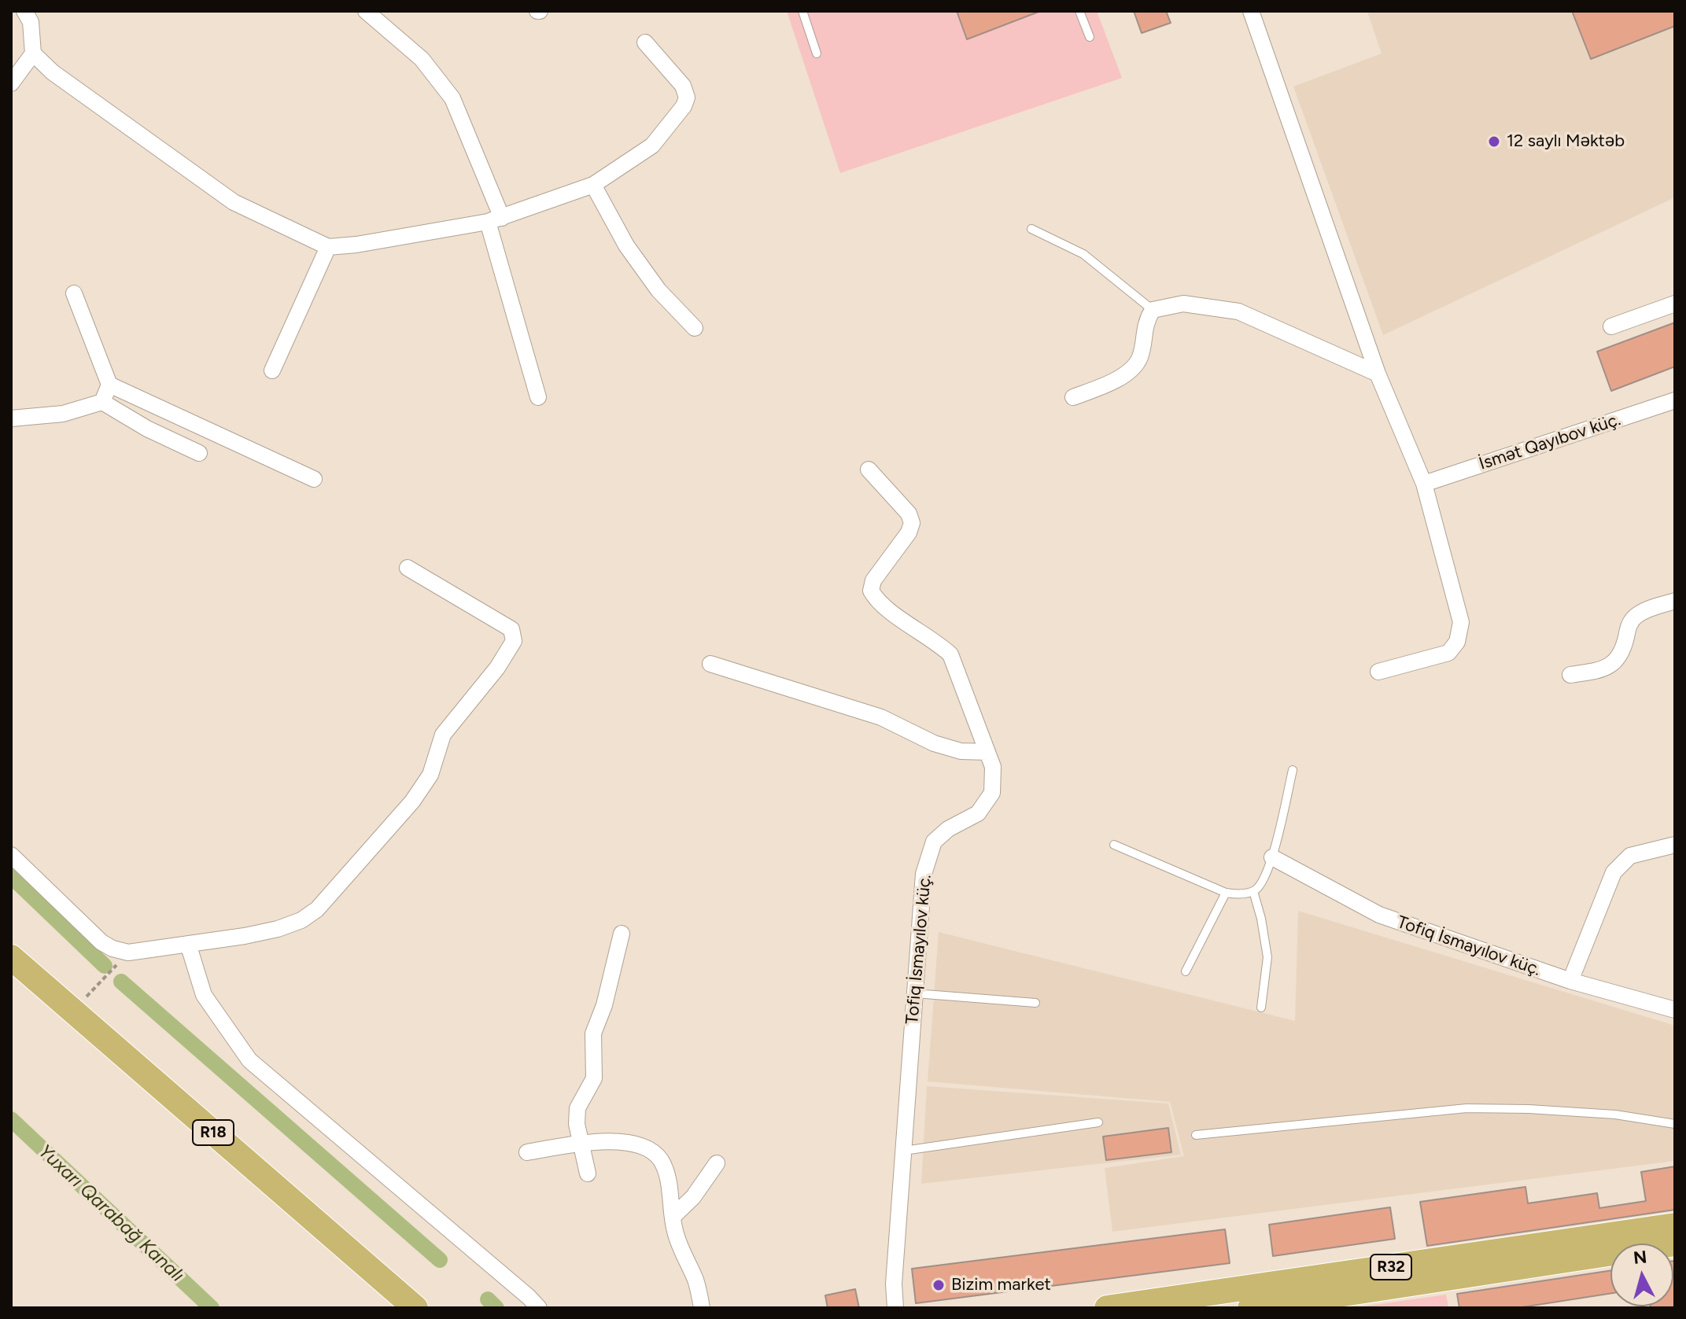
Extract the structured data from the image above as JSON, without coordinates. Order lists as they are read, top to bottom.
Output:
{
  "streets": {
    "main road": ["R18", "R32"],
    "street": ["İsmət Qayıbov küç.", "Tofiq İsmayılov küç."]
  },
  "water": ["Yuxarı Qarabağ Kanalı"],
  "places": ["12 saylı Məktəb", "Bizim market"],
  "north": "top"
}
